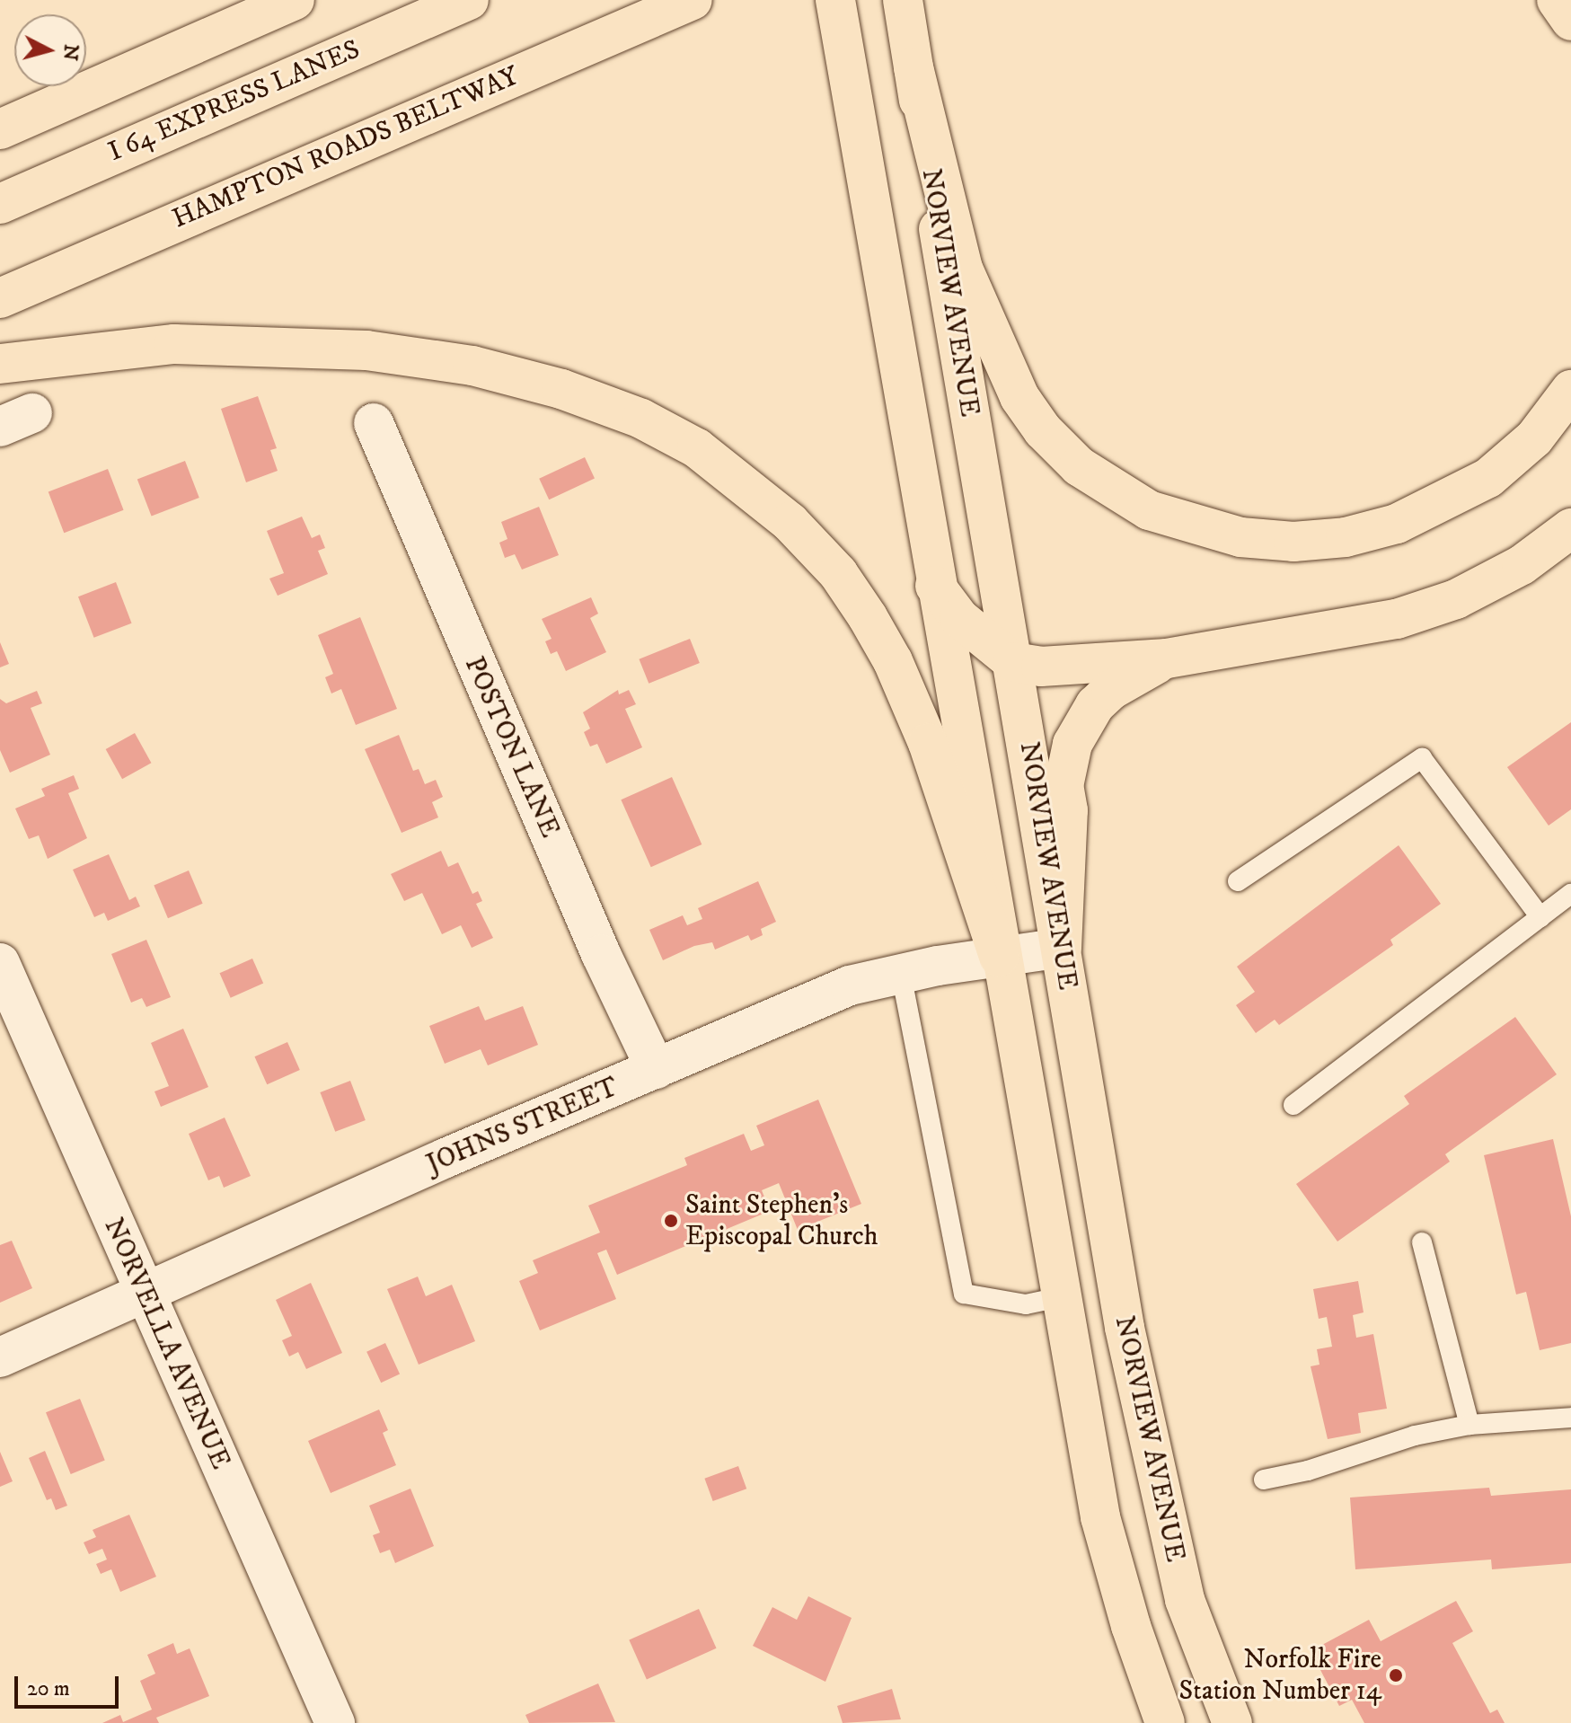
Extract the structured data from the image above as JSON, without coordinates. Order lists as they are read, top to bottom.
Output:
{
  "streets": {
    "main road": ["I 64 EXPRESS LANES", "HAMPTON ROADS BELTWAY", "NORVIEW AVENUE"],
    "street": ["POSTON LANE", "JOHNS STREET", "NORVELLA AVENUE"]
  },
  "crossings": [
    ["NORVIEW AVENUE", "JOHNS STREET"],
    ["POSTON LANE", "JOHNS STREET"],
    ["JOHNS STREET", "NORVELLA AVENUE"]
  ],
  "places": ["Saint Stephen's Episcopal Church", "Norfolk Fire Station Number 14"],
  "scale_bar": "20 m",
  "north": "right"
}
